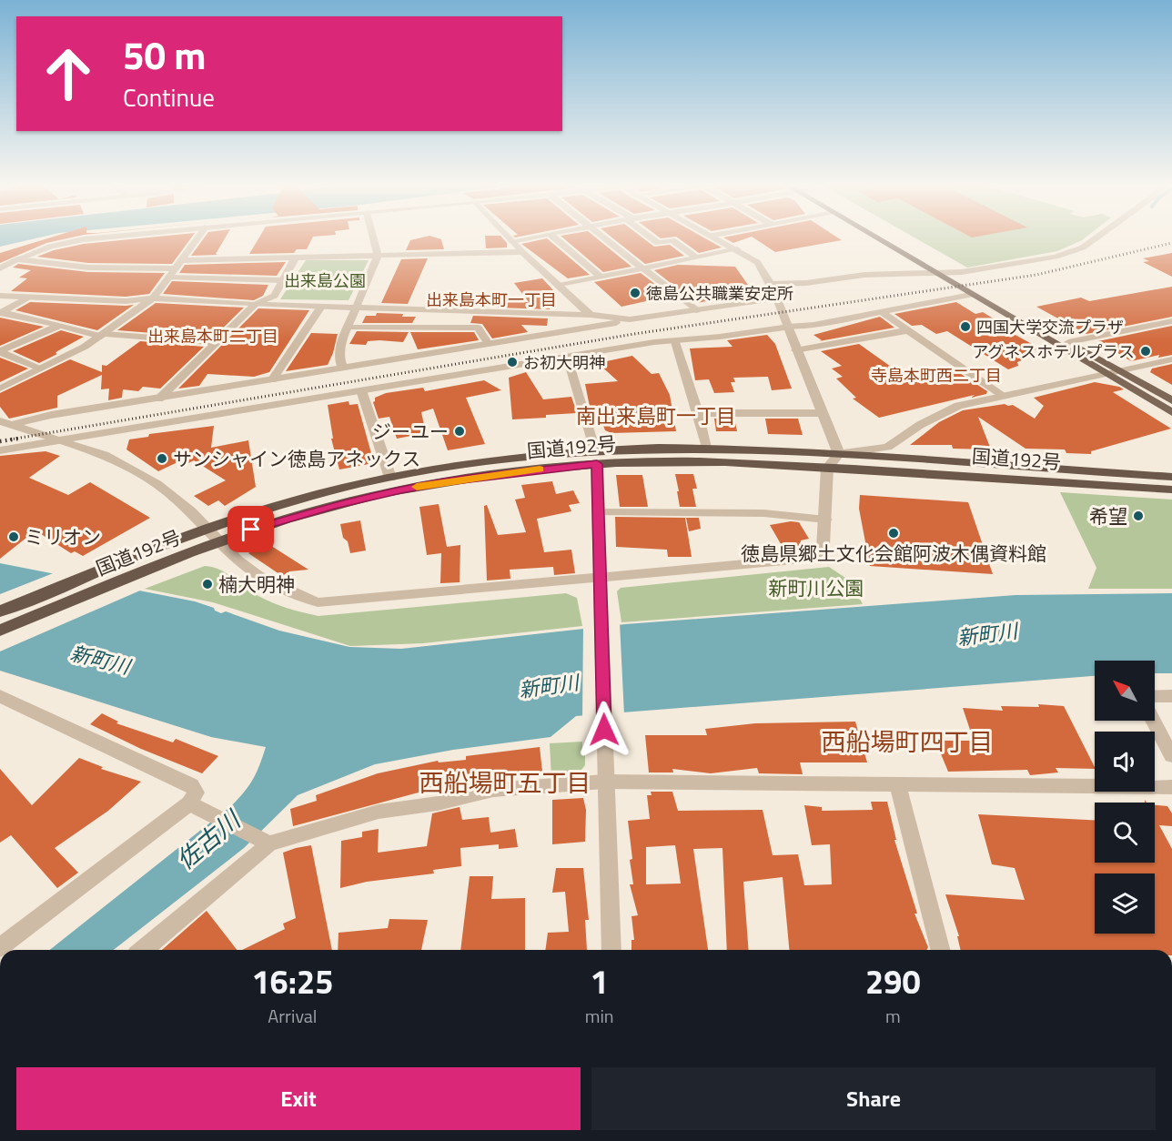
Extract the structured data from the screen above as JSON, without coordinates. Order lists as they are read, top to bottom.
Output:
{
  "streets": {
    "highway": ["国道192号"]
  },
  "districts": [
    "出来島本町一丁目",
    "出来島本町二丁目",
    "寺島本町西二丁目",
    "南出来島町一丁目",
    "西船場町四丁目",
    "西船場町五丁目"
  ],
  "water": ["新町川", "佐古川"],
  "parks": ["出来島公園", "新町川公園"],
  "places": [
    "徳島公共職業安定所",
    "四国大学交流プラザ",
    "アグネスホテルプラス",
    "お初大明神",
    "ジーユー",
    "サンシャイン徳島アネックス",
    "希望",
    "徳島県郷土文化会館阿波木偶資料館",
    "ミリオン",
    "楠大明神"
  ],
  "north": "top left",
  "page": {
    "turn": ["50 m", "Continue"],
    "eta": [
      "16:25",
      "Arrival",
      "1",
      "min",
      "290",
      "m"
    ],
    "buttons": ["Exit", "Share"]
  }
}
